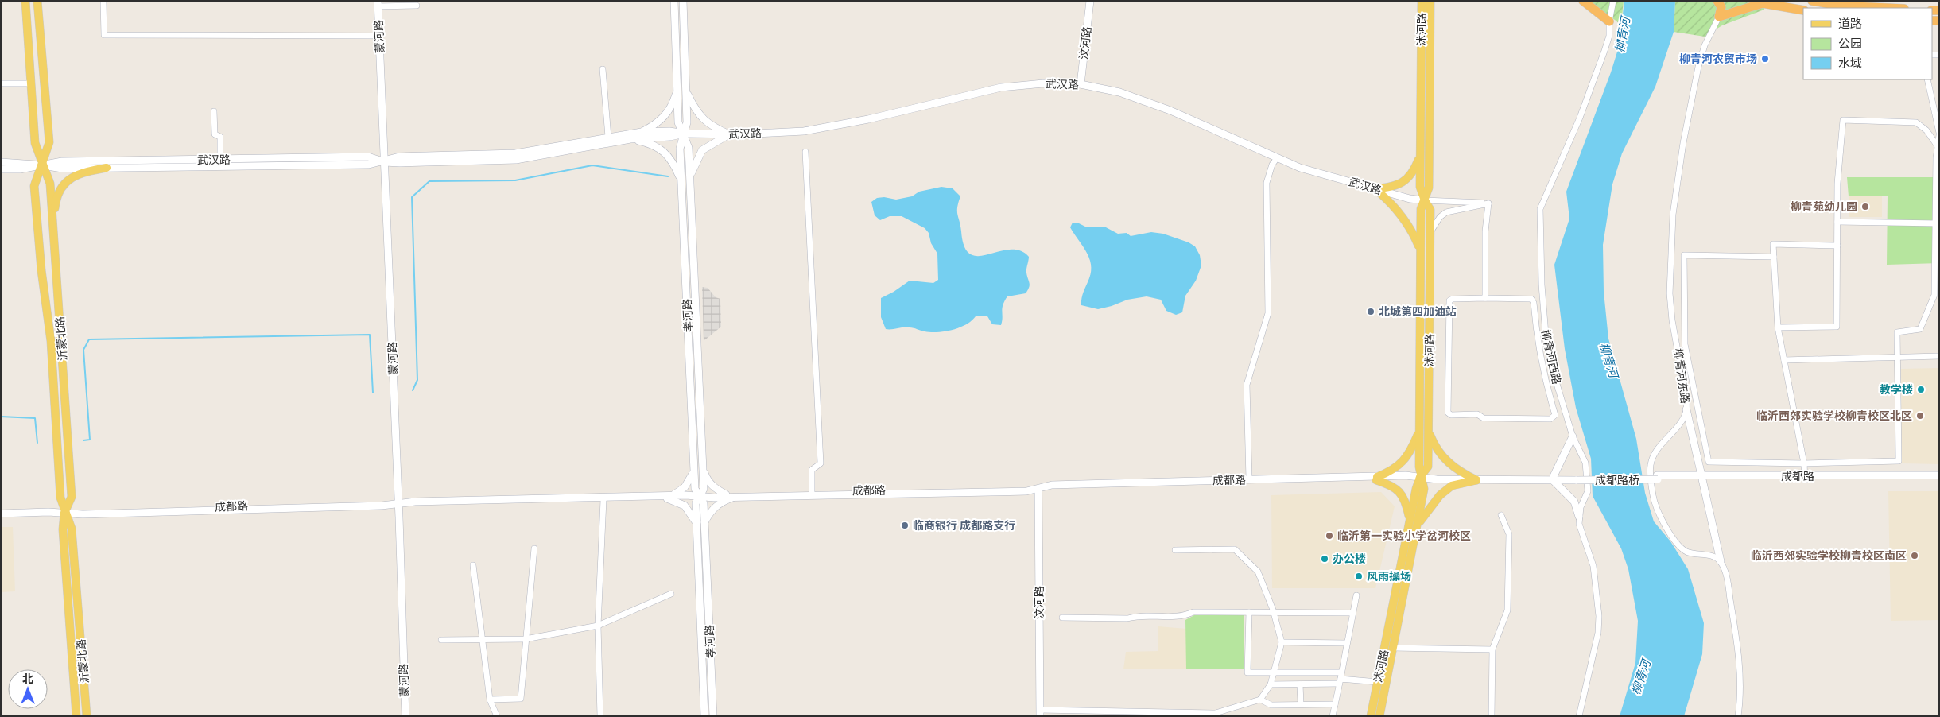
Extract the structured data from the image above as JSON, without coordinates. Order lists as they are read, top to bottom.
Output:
{
  "streets": {
    "main road": ["沭河路", "沂蒙北路"],
    "street": [
      "蒙河路",
      "汶河路",
      "武汉路",
      "孝河路",
      "柳青河西路",
      "柳青河东路",
      "成都路",
      "成都路桥"
    ]
  },
  "crossings": [
    ["沭河路", "武汉路"],
    ["沭河路", "成都路"],
    ["蒙河路", "武汉路"],
    ["蒙河路", "成都路"],
    ["汶河路", "武汉路"],
    ["汶河路", "成都路"],
    ["武汉路", "孝河路"],
    ["武汉路", "沂蒙北路"],
    ["孝河路", "成都路"],
    ["沂蒙北路", "成都路"],
    ["成都路", "成都路桥"]
  ],
  "water": ["柳青河"],
  "places": [
    "柳青河农贸市场",
    "柳青苑幼儿园",
    "北城第四加油站",
    "教学楼",
    "临沂西郊实验学校柳青校区北区",
    "临商银行 成都路支行",
    "临沂第一实验小学岔河校区",
    "临沂西郊实验学校柳青校区南区",
    "办公楼",
    "风雨操场"
  ],
  "legend": ["道路", "公园", "水域"],
  "north": "top"
}
